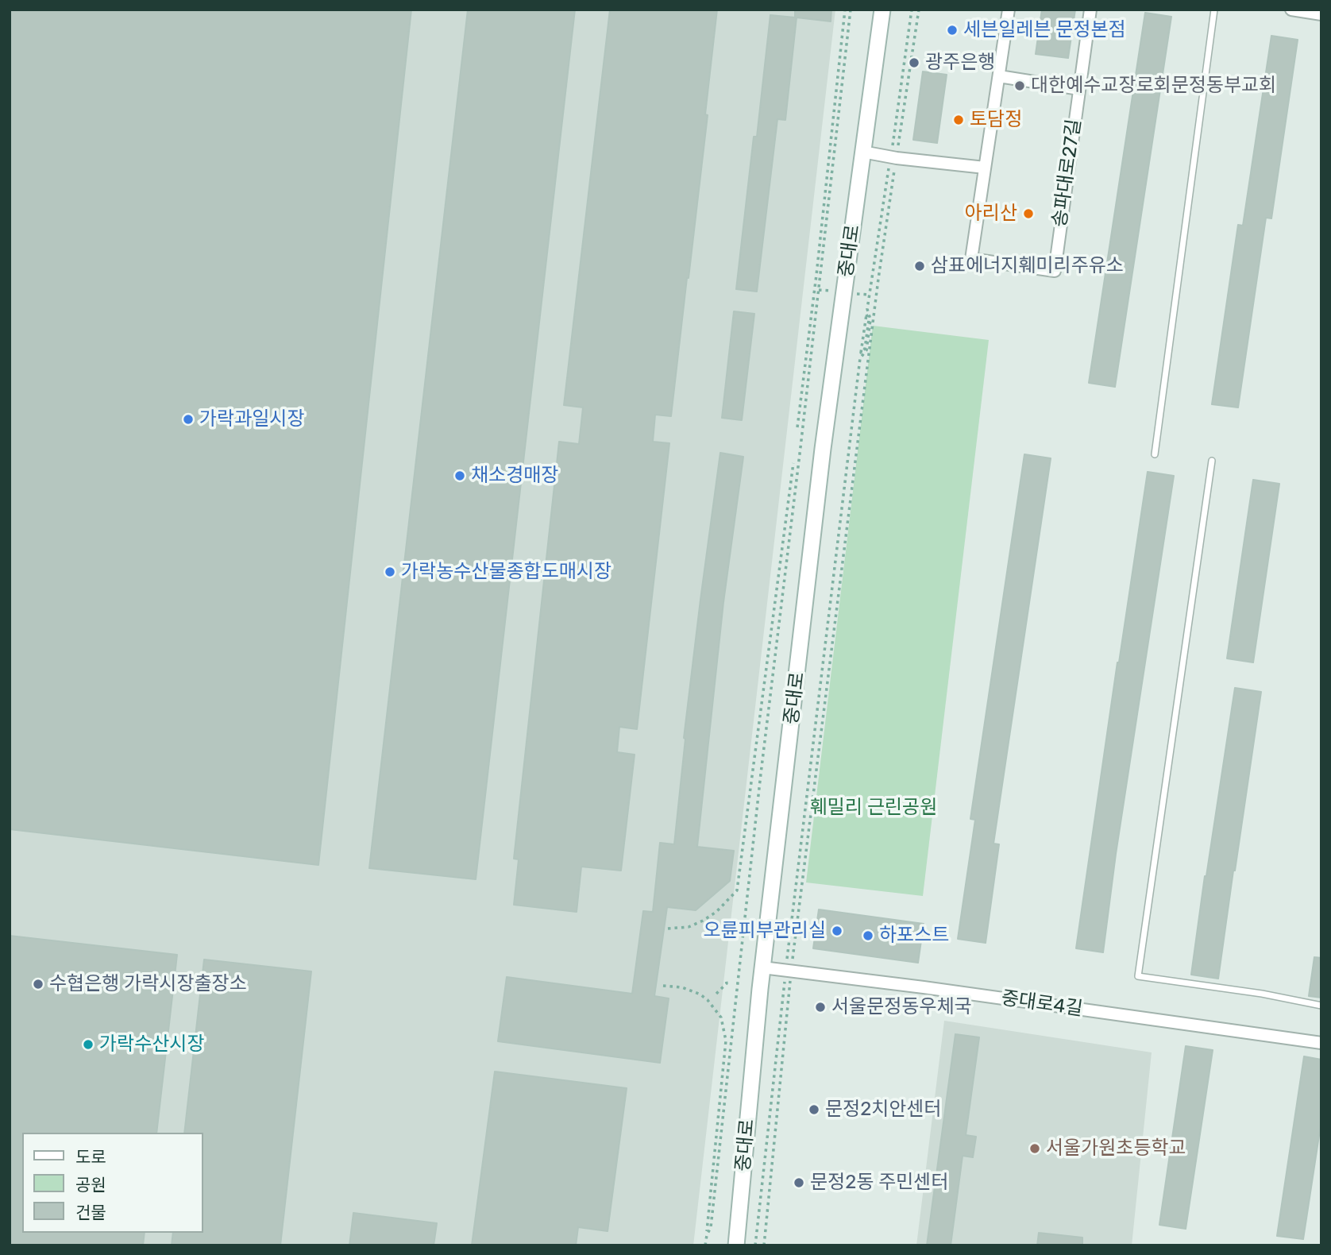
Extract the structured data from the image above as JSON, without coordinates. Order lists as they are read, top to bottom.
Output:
{
  "streets": {
    "main road": ["중대로"],
    "street": ["송파대로27길", "중대로4길"]
  },
  "crossings": [
    ["중대로", "중대로4길"]
  ],
  "parks": ["훼밀리 근린공원"],
  "places": [
    "세븐일레븐 문정본점",
    "광주은행",
    "대한예수교장로회문정동부교회",
    "토담정",
    "아리산",
    "삼표에너지훼미리주유소",
    "가락과일시장",
    "채소경매장",
    "가락농수산물종합도매시장",
    "오륜피부관리실",
    "하포스트",
    "수협은행 가락시장출장소",
    "서울문정동우체국",
    "가락수산시장",
    "문정2치안센터",
    "서울가원초등학교",
    "문정2동 주민센터"
  ],
  "legend": ["도로", "공원", "건물"]
}
